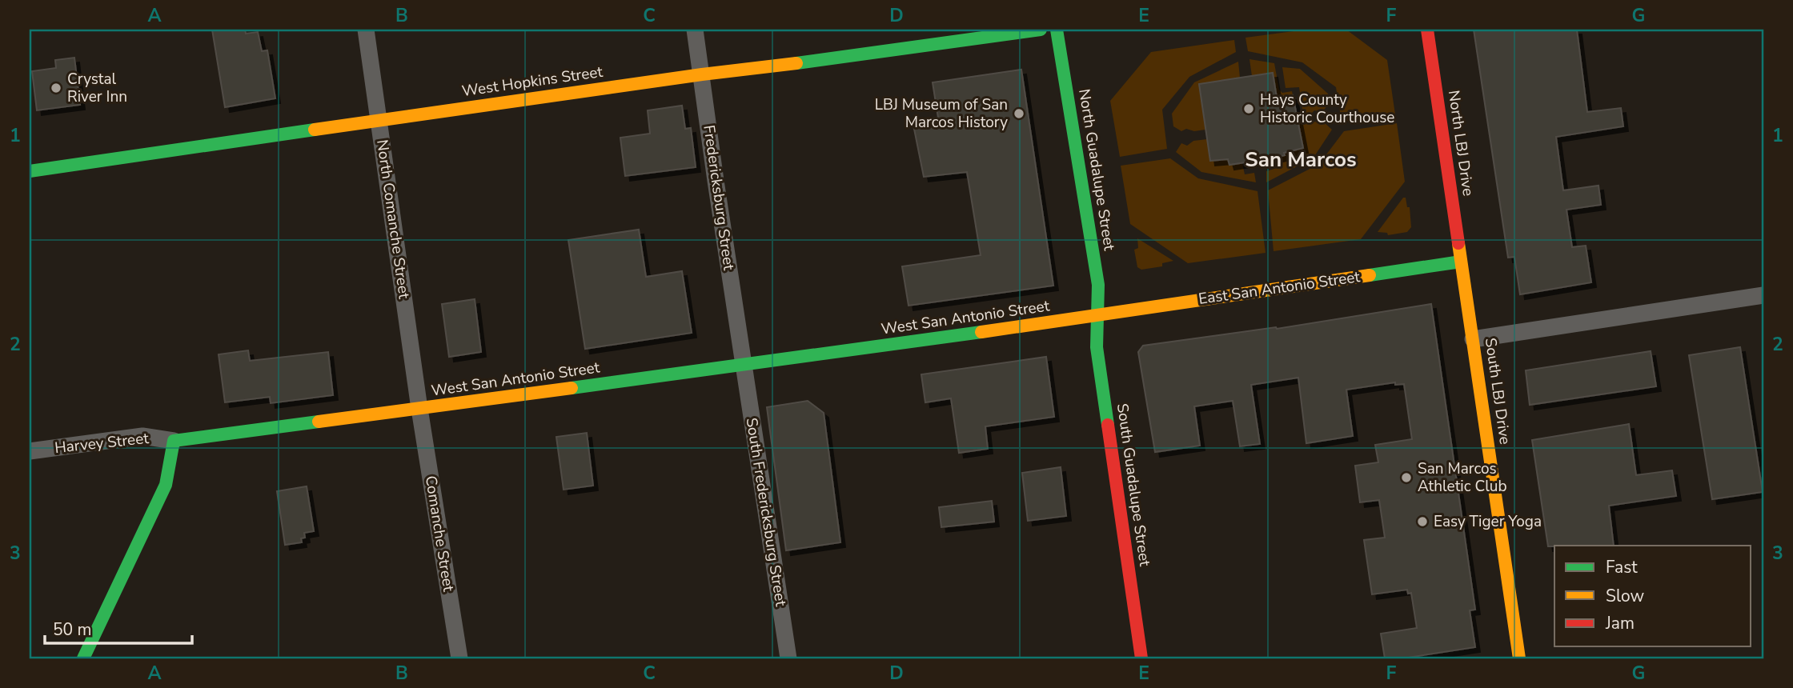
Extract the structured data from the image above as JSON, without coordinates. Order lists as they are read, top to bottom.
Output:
{
  "streets": {
    "main road": [
      "West Hopkins Street",
      "North LBJ Drive",
      "North Guadalupe Street",
      "East San Antonio Street",
      "West San Antonio Street",
      "South LBJ Drive",
      "South Guadalupe Street"
    ],
    "street": [
      "Fredericksburg Street",
      "North Comanche Street",
      "Harvey Street",
      "South Fredericksburg Street",
      "Comanche Street"
    ]
  },
  "crossings": [
    ["West Hopkins Street", "Fredericksburg Street"],
    ["West Hopkins Street", "North Comanche Street"],
    ["North LBJ Drive", "East San Antonio Street"],
    ["North LBJ Drive", "South LBJ Drive"],
    ["North Guadalupe Street", "East San Antonio Street"],
    ["North Guadalupe Street", "West San Antonio Street"],
    ["North Guadalupe Street", "South Guadalupe Street"],
    ["Fredericksburg Street", "West San Antonio Street"],
    ["Fredericksburg Street", "South Fredericksburg Street"],
    ["North Comanche Street", "West San Antonio Street"],
    ["North Comanche Street", "Comanche Street"],
    ["East San Antonio Street", "West San Antonio Street"],
    ["East San Antonio Street", "South LBJ Drive"],
    ["East San Antonio Street", "South Guadalupe Street"],
    ["West San Antonio Street", "Harvey Street"],
    ["West San Antonio Street", "South Guadalupe Street"],
    ["West San Antonio Street", "South Fredericksburg Street"],
    ["West San Antonio Street", "Comanche Street"]
  ],
  "districts": ["San Marcos"],
  "places": [
    "Crystal River Inn",
    "Hays County Historic Courthouse",
    "LBJ Museum of San Marcos History",
    "San Marcos Athletic Club",
    "Easy Tiger Yoga"
  ],
  "legend": ["Fast", "Slow", "Jam"],
  "scale_bar": "50 m",
  "grid": {
    "columns": [
      "A",
      "B",
      "C",
      "D",
      "E",
      "F",
      "G"
    ],
    "rows": ["1", "2", "3"]
  }
}
